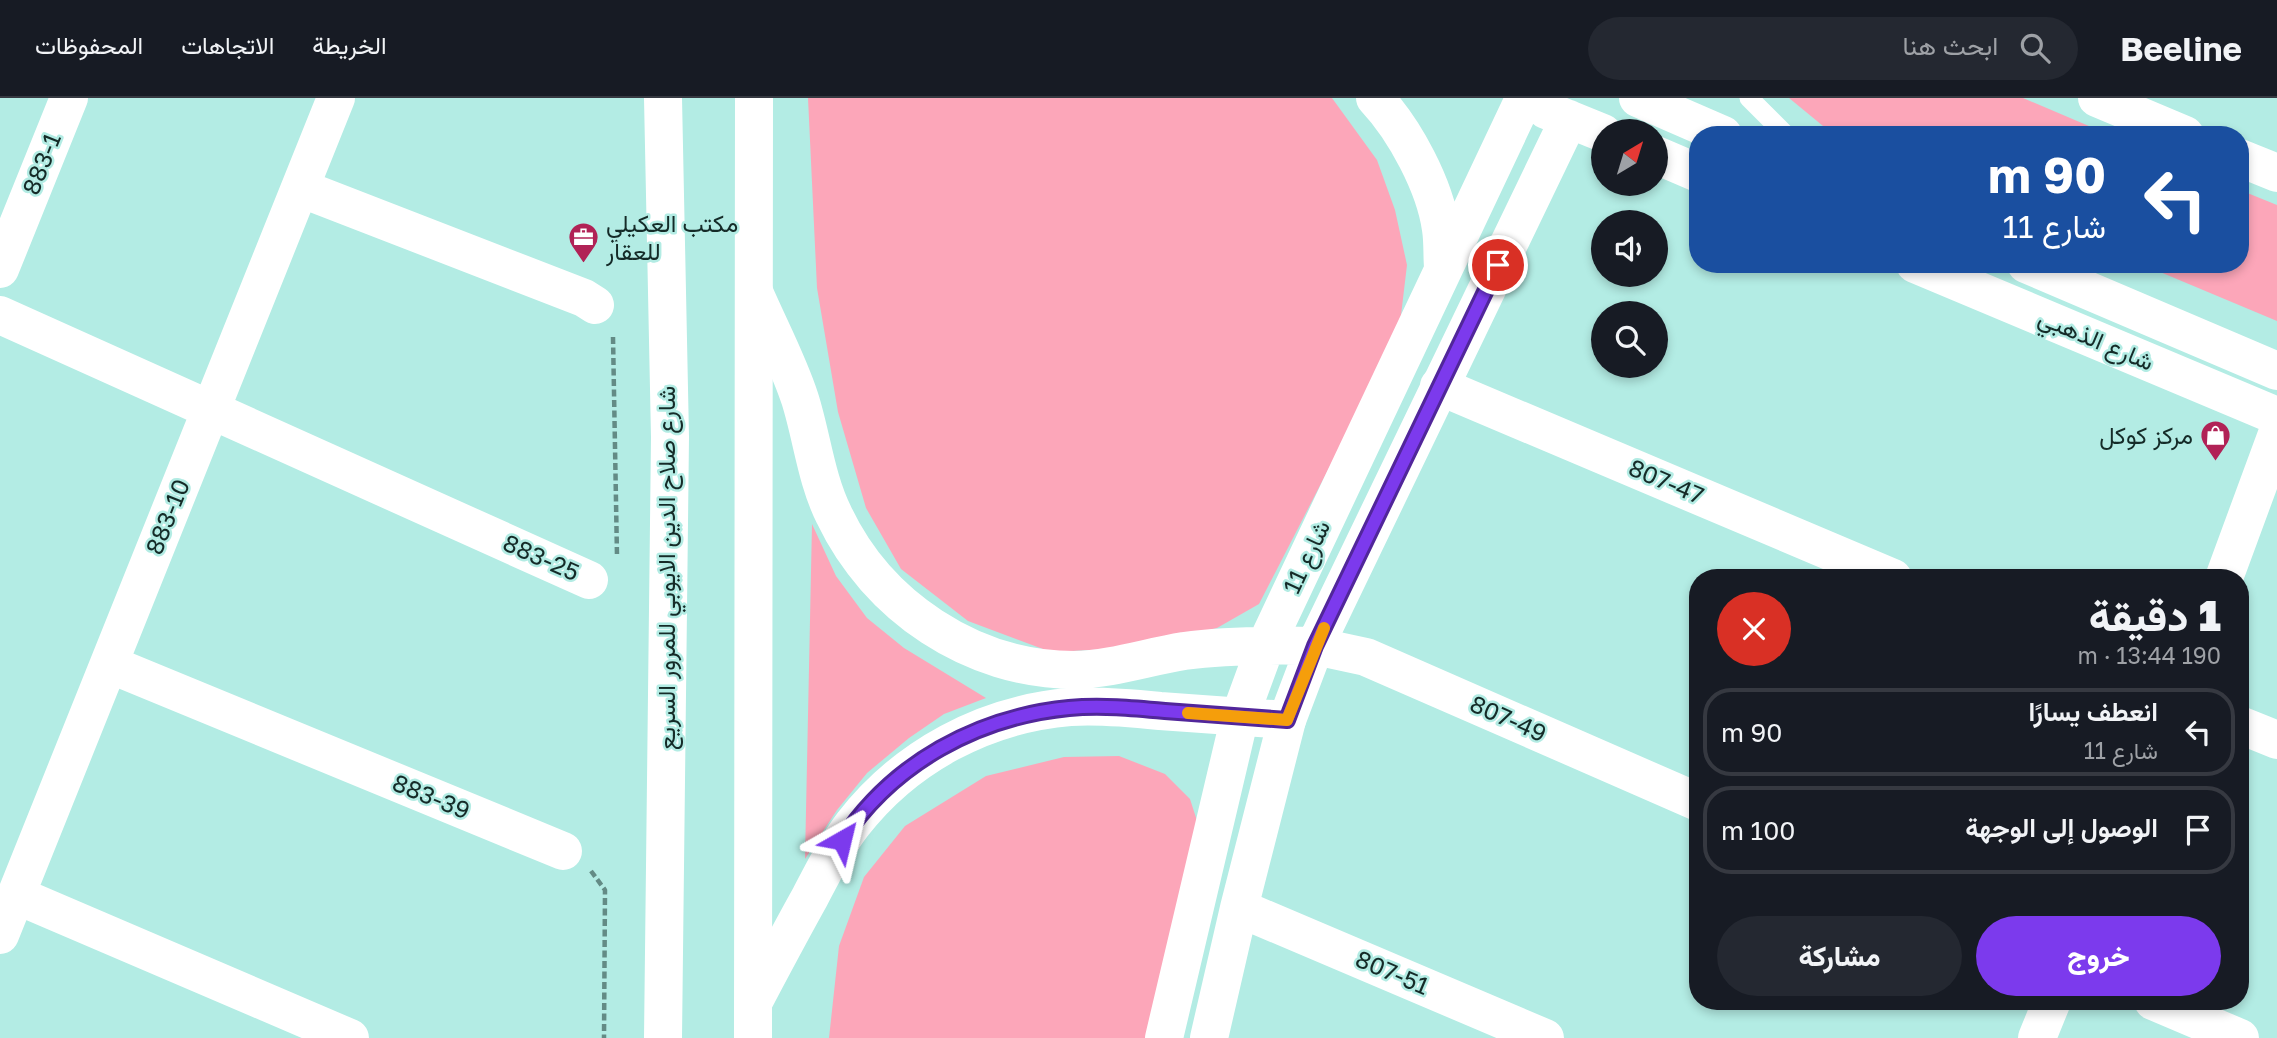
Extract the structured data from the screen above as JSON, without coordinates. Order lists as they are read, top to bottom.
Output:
{
  "streets": {
    "street": [
      "883-1",
      "شارع الذهبي",
      "807-47",
      "883-10",
      "شارع 11",
      "883-25",
      "شارع صلاح الدين الايوبي للمرور السريع",
      "807-49",
      "883-39",
      "807-51"
    ]
  },
  "crossings": [
    ["807-47", "شارع 11"],
    ["883-10", "883-25"],
    ["883-10", "883-39"],
    ["شارع 11", "807-49"],
    ["شارع 11", "807-51"]
  ],
  "places": {
    "office": ["مكتب العكيلي للعقار"],
    "shop": ["مركز كوكل"]
  },
  "north": "top right",
  "page": {
    "header": "Beeline",
    "search": "ابحث هنا",
    "nav": ["الخريطة", "الاتجاهات", "المحفوظات"],
    "turn": ["90 m", "شارع 11"],
    "heading": ["1 دقيقة", "190 m · 13:44"],
    "list": [
      {
        "name": "انعطف يسارًا",
        "note": "شارع 11",
        "value": "90 m"
      },
      {
        "name": "الوصول إلى الوجهة",
        "value": "100 m"
      }
    ],
    "buttons": ["خروج", "مشاركة"]
  }
}
